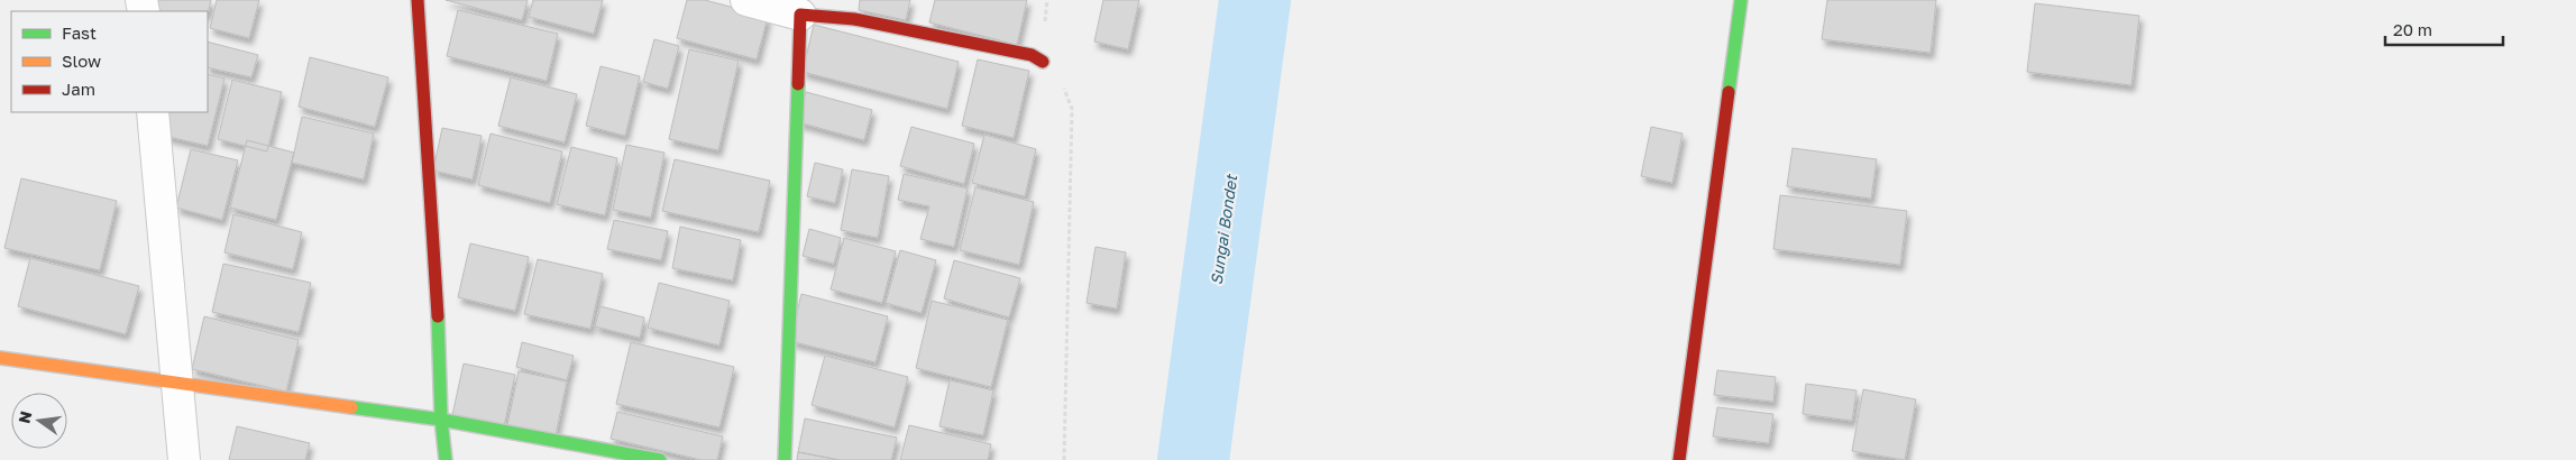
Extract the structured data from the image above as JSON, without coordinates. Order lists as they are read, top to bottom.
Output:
{
  "water": ["Sungai Bondet"],
  "legend": ["Fast", "Slow", "Jam"],
  "scale_bar": "20 m",
  "north": "left"
}
